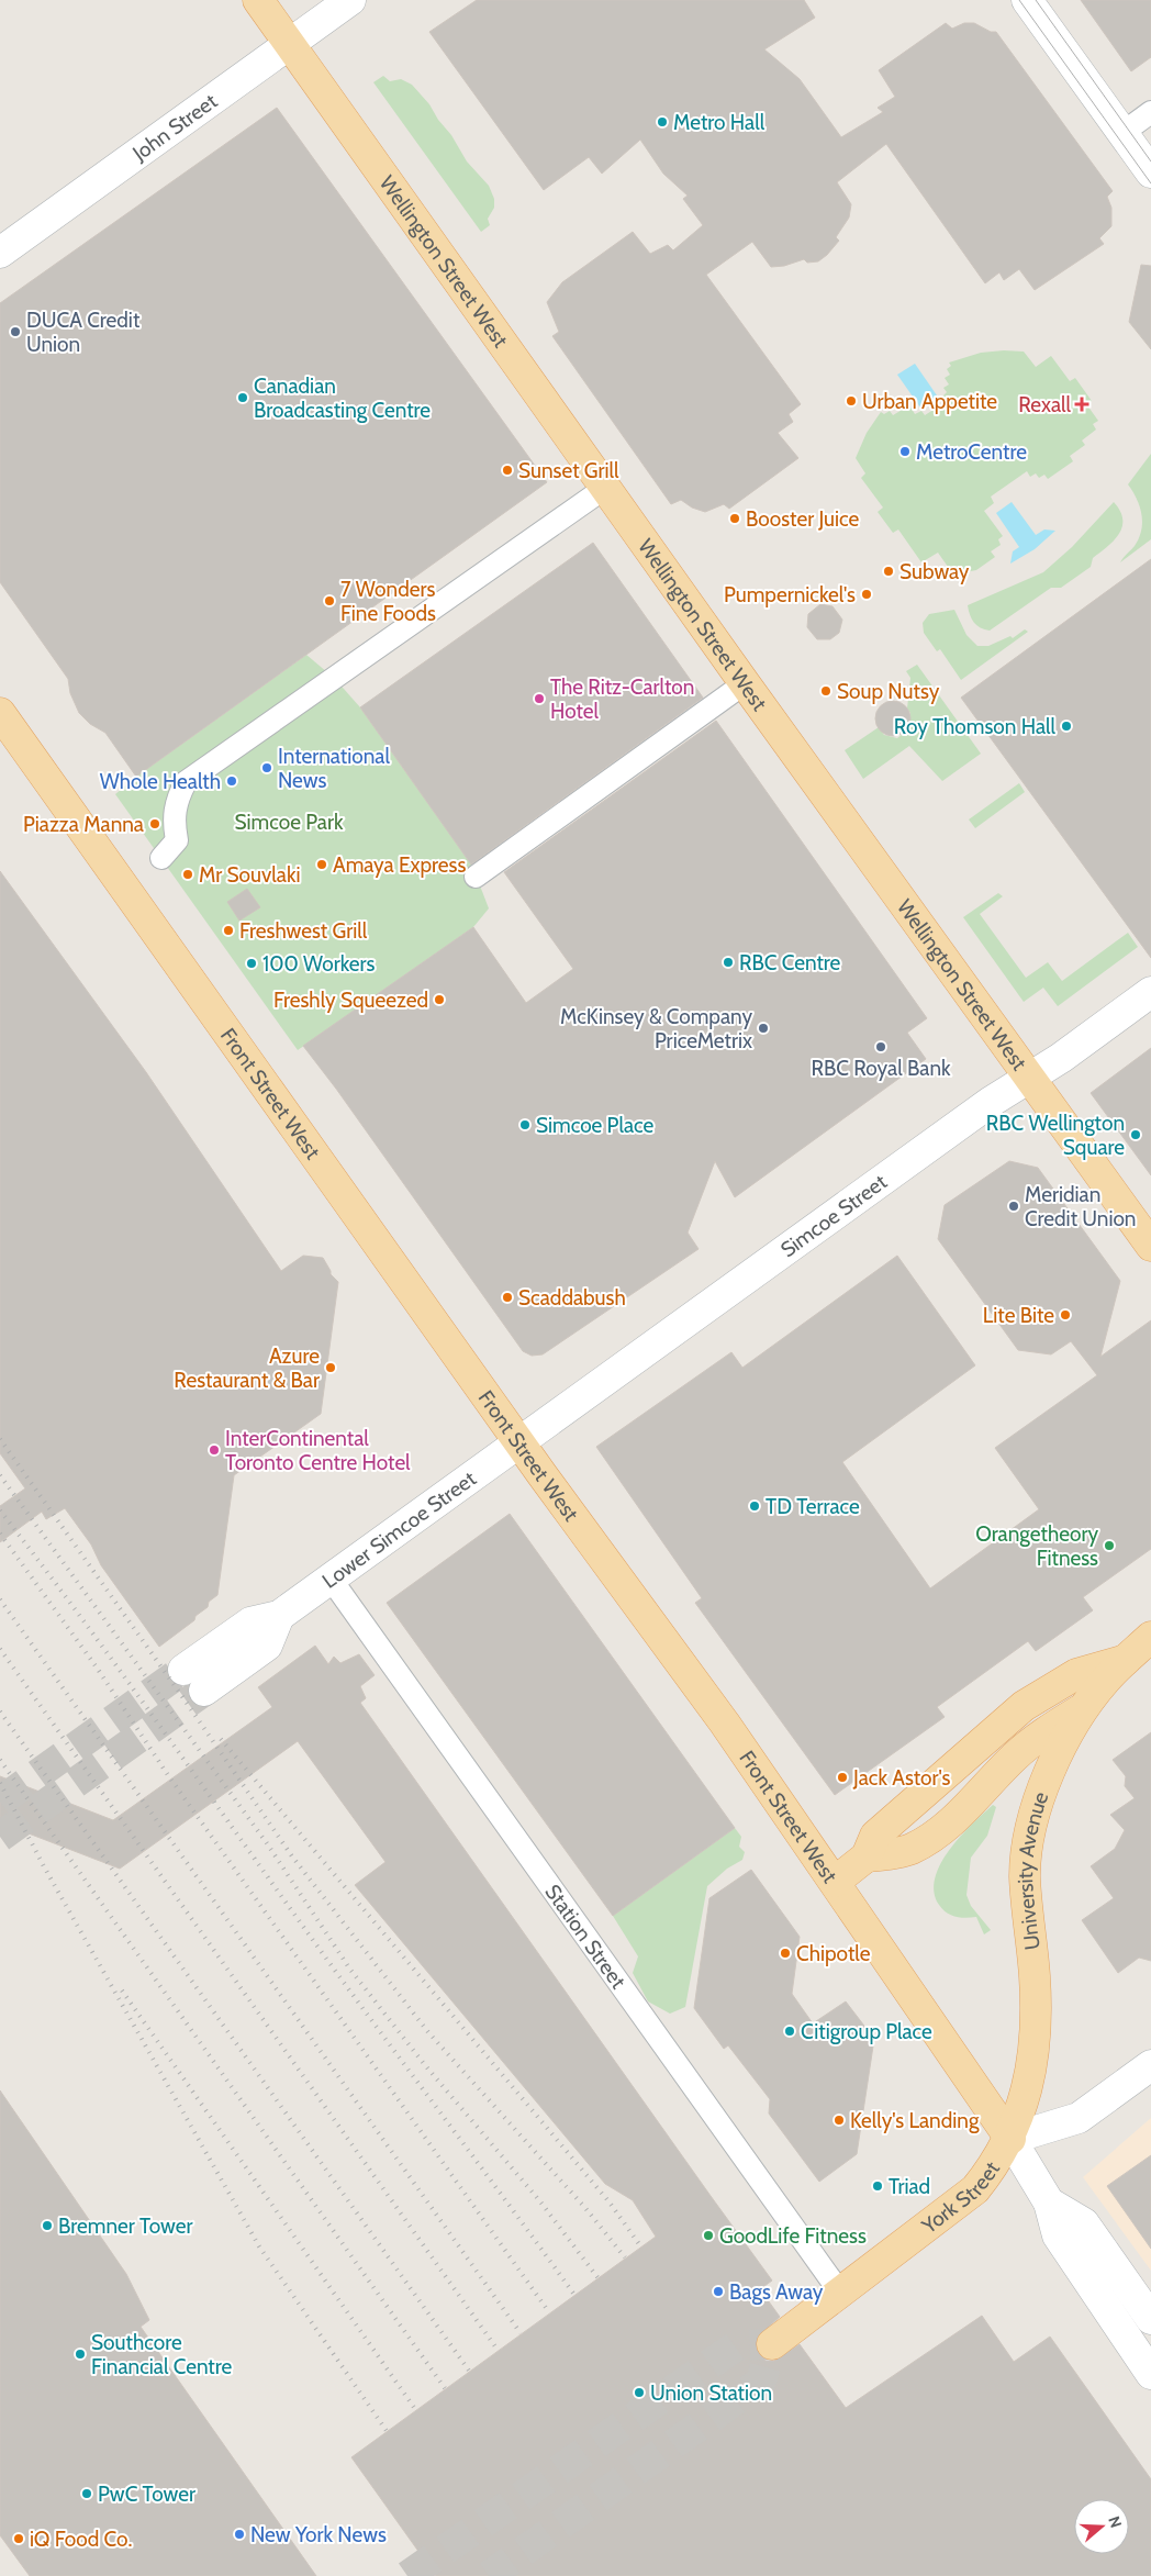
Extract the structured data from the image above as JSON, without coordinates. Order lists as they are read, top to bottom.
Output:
{
  "streets": {
    "main road": [
      "Wellington Street West",
      "Front Street West",
      "University Avenue",
      "York Street"
    ],
    "street": [
      "John Street",
      "Simcoe Street",
      "Lower Simcoe Street",
      "Station Street"
    ]
  },
  "crossings": [
    ["John Street", "Wellington Street West"],
    ["Wellington Street West", "Simcoe Street"],
    ["Front Street West", "Simcoe Street"],
    ["Front Street West", "Lower Simcoe Street"],
    ["Front Street West", "University Avenue"],
    ["Front Street West", "York Street"],
    ["Simcoe Street", "Lower Simcoe Street"],
    ["Lower Simcoe Street", "Station Street"],
    ["University Avenue", "York Street"],
    ["Station Street", "York Street"]
  ],
  "parks": ["Simcoe Park"],
  "places": {
    "other": [
      "Metro Hall",
      "DUCA Credit Union",
      "Canadian Broadcasting Centre",
      "Urban Appetite",
      "MetroCentre",
      "Sunset Grill",
      "Booster Juice",
      "Subway",
      "Pumpernickel's",
      "7 Wonders Fine Foods",
      "Soup Nutsy",
      "The Ritz-Carlton Hotel",
      "Roy Thomson Hall",
      "International News",
      "Whole Health",
      "Piazza Manna",
      "Amaya Express",
      "Mr Souvlaki",
      "Freshwest Grill",
      "RBC Centre",
      "100 Workers",
      "Freshly Squeezed",
      "McKinsey & Company PriceMetrix",
      "RBC Royal Bank",
      "Simcoe Place",
      "RBC Wellington Square",
      "Meridian Credit Union",
      "Scaddabush",
      "Lite Bite",
      "Azure Restaurant & Bar",
      "InterContinental Toronto Centre Hotel",
      "TD Terrace",
      "Orangetheory Fitness",
      "Jack Astor's",
      "Chipotle",
      "Citigroup Place",
      "Kelly's Landing",
      "Triad",
      "Bremner Tower",
      "GoodLife Fitness",
      "Bags Away",
      "Southcore Financial Centre",
      "Union Station",
      "PwC Tower",
      "New York News",
      "iQ Food Co."
    ],
    "health": ["Rexall"]
  },
  "north": "right"
}
